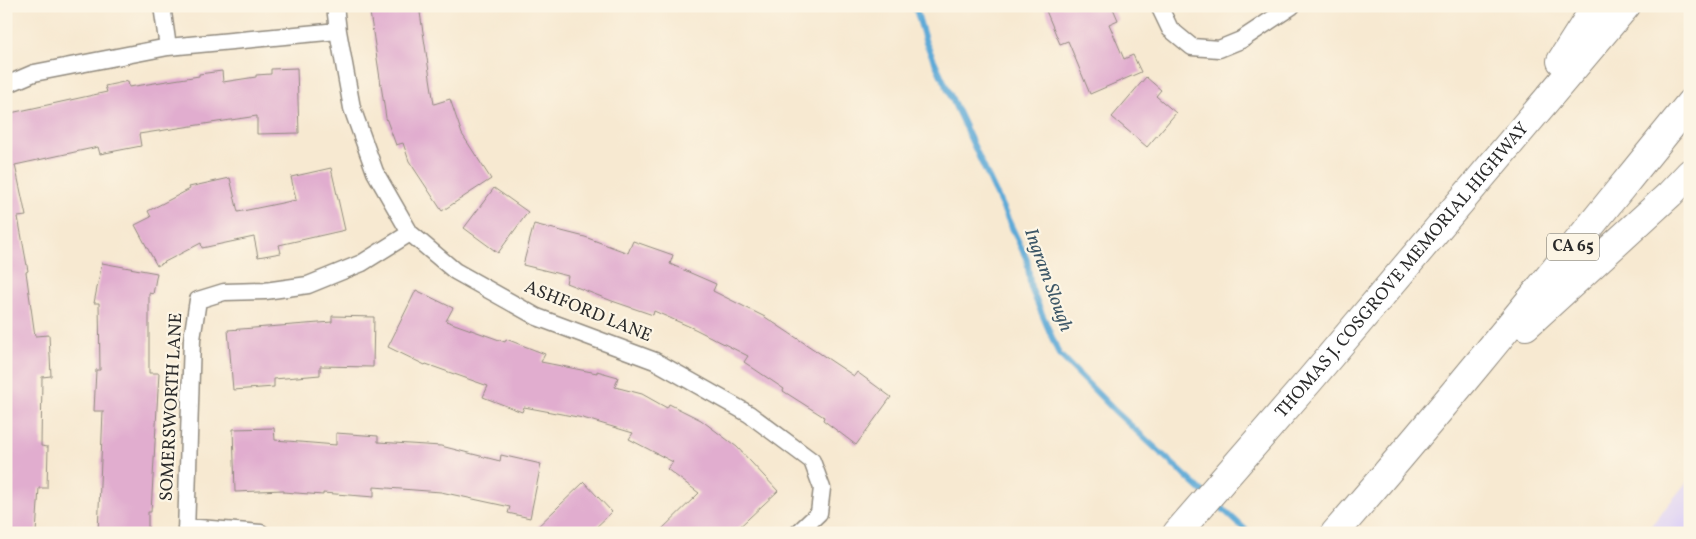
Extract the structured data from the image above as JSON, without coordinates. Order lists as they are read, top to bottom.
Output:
{
  "streets": {
    "highway": ["CA 65", "THOMAS J. COSGROVE MEMORIAL HIGHWAY"],
    "street": ["ASHFORD LANE", "SOMERSWORTH LANE"]
  },
  "crossings": [
    ["ASHFORD LANE", "SOMERSWORTH LANE"]
  ],
  "water": ["Ingram Slough"]
}
